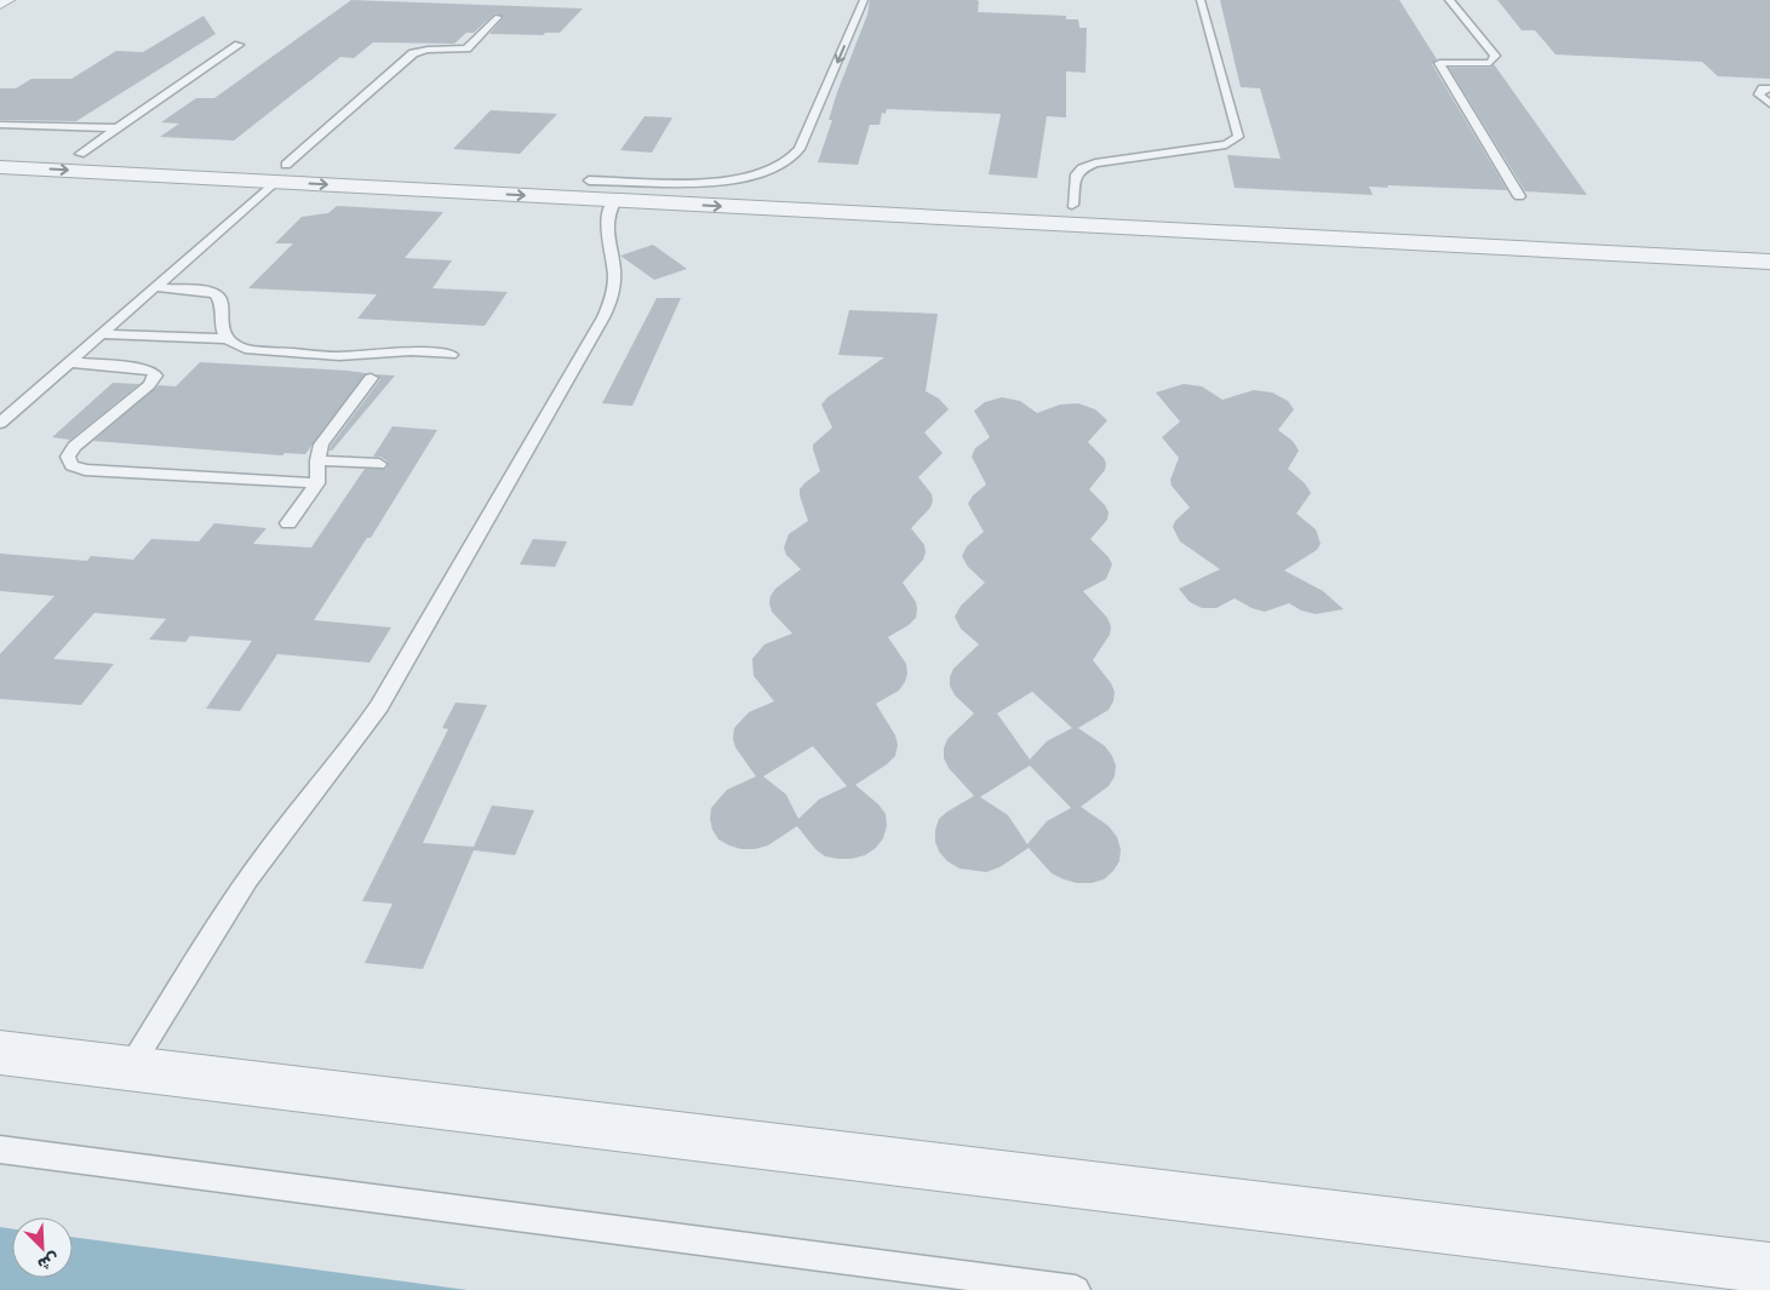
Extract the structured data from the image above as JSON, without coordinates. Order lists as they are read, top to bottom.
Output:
{
  "north": "bottom right"
}
